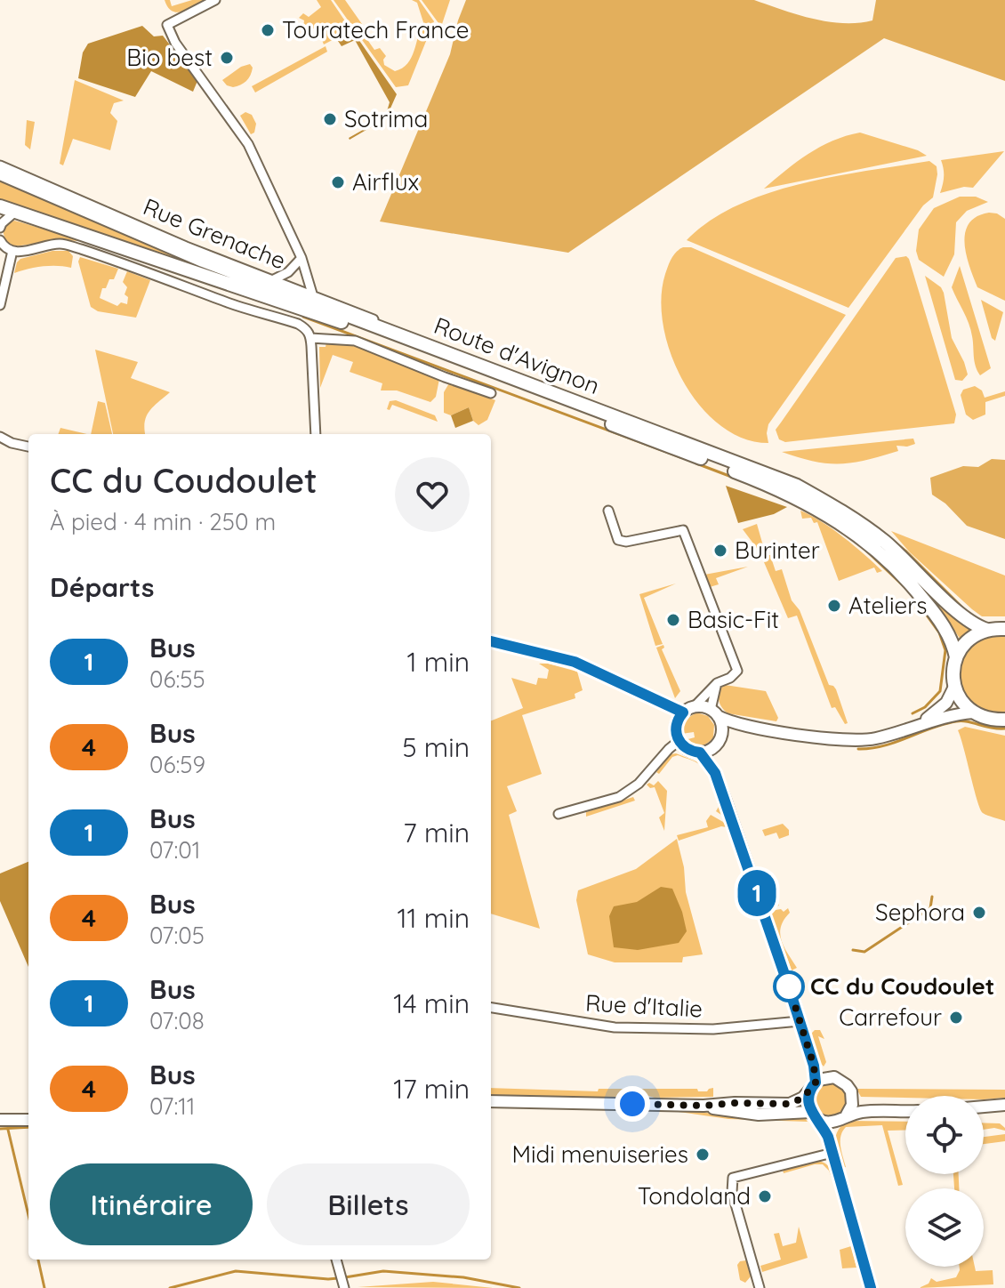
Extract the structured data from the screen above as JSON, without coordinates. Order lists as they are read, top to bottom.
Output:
{
  "streets": {
    "main road": ["Route d'Avignon"],
    "street": ["Rue Grenache", "Rue d'Italie"]
  },
  "crossings": [
    ["Rue Grenache", "Route d'Avignon"]
  ],
  "places": [
    "Touratech France",
    "Bio best",
    "Sotrima",
    "Airflux",
    "Burinter",
    "Ateliers",
    "Basic-Fit",
    "Sephora",
    "CC du Coudoulet",
    "Carrefour",
    "Midi menuiseries",
    "Tondoland"
  ],
  "lines": ["bus line 1"],
  "page": {
    "on_map": "1",
    "heading": [
      ["CC du Coudoulet", "À pied · 4 min · 250 m"],
      "Départs"
    ],
    "list": [
      {
        "mark": "1",
        "name": "Bus",
        "note": "06:55",
        "value": "1 min"
      },
      {
        "mark": "4",
        "name": "Bus",
        "note": "06:59",
        "value": "5 min"
      },
      {
        "mark": "1",
        "name": "Bus",
        "note": "07:01",
        "value": "7 min"
      },
      {
        "mark": "4",
        "name": "Bus",
        "note": "07:05",
        "value": "11 min"
      },
      {
        "mark": "1",
        "name": "Bus",
        "note": "07:08",
        "value": "14 min"
      },
      {
        "mark": "4",
        "name": "Bus",
        "note": "07:11",
        "value": "17 min"
      }
    ],
    "buttons": ["Itinéraire", "Billets"]
  }
}
